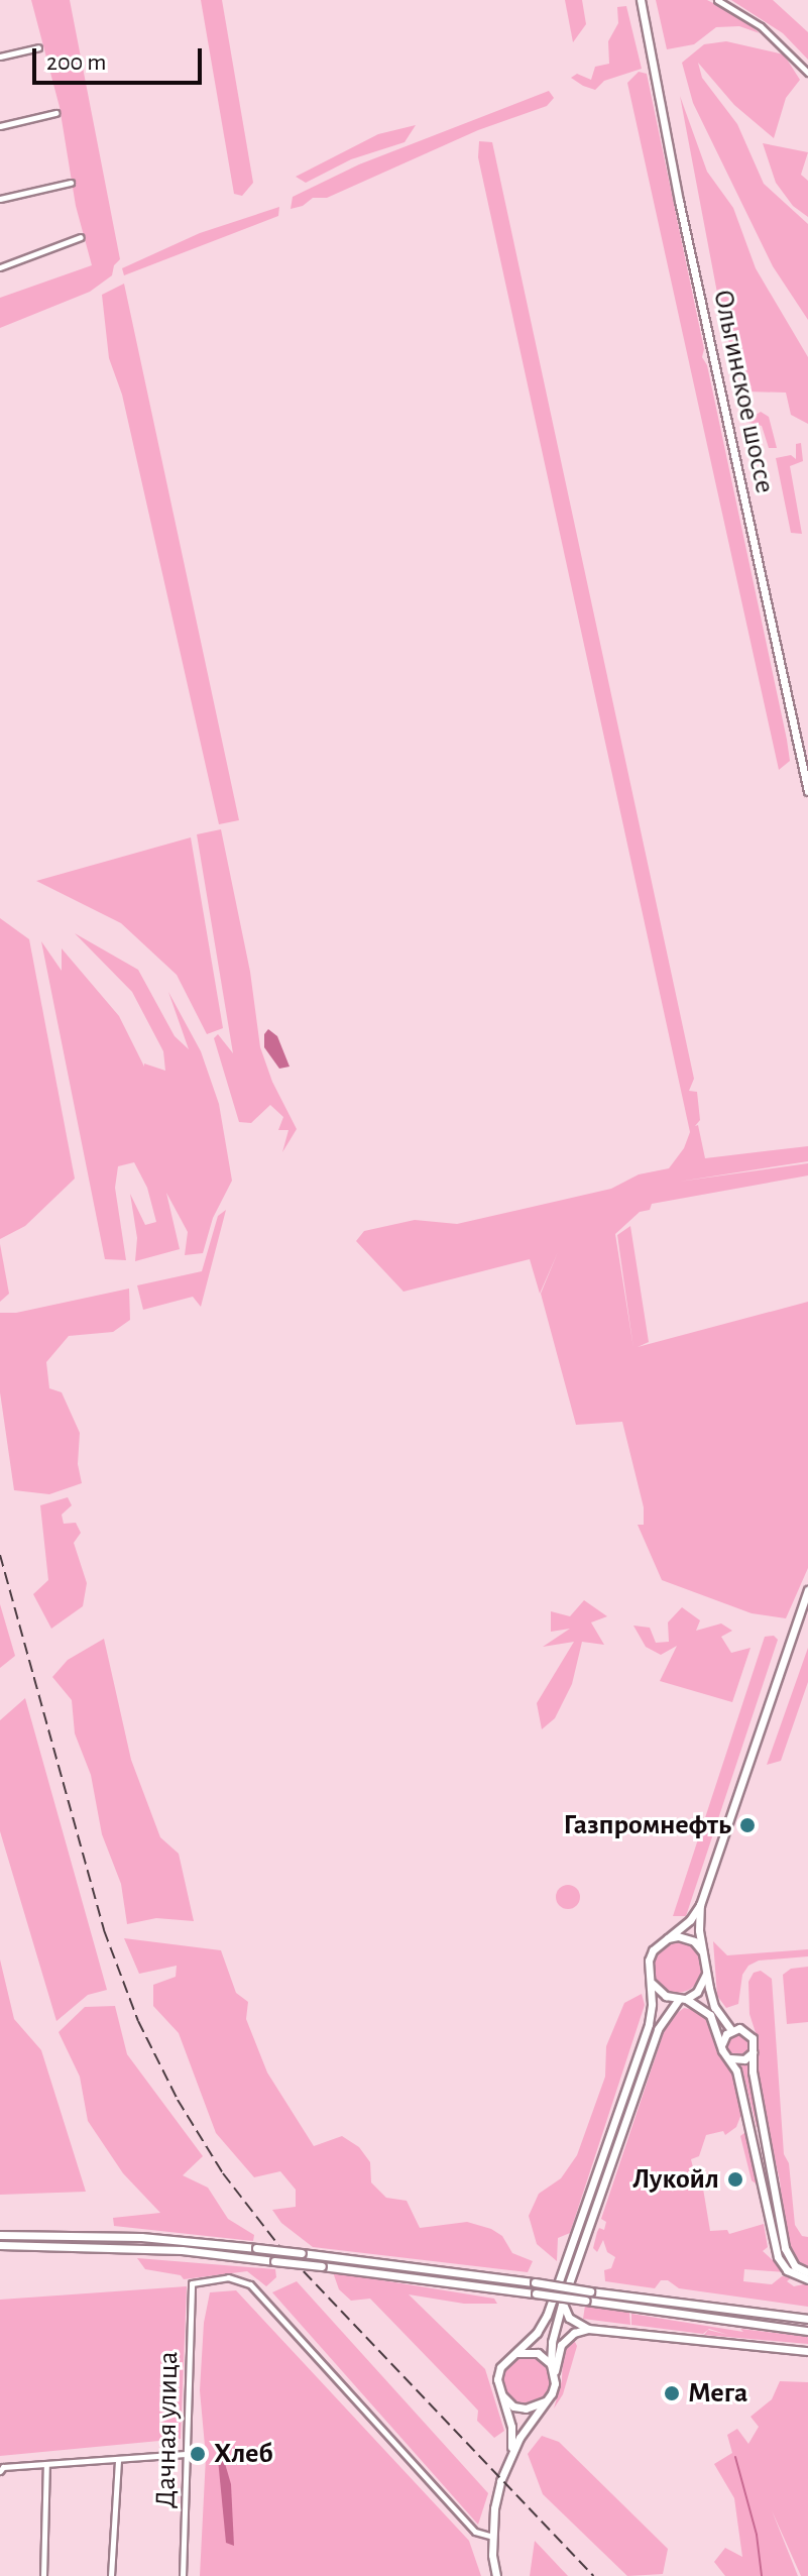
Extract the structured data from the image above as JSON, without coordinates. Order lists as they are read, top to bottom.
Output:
{
  "streets": {
    "main road": ["Ольгинское шоссе"],
    "street": ["Дачная улица"]
  },
  "places": [
    "Газпромнефть",
    "Лукойл",
    "Мега",
    "Хлеб"
  ],
  "scale_bar": "200 m"
}
